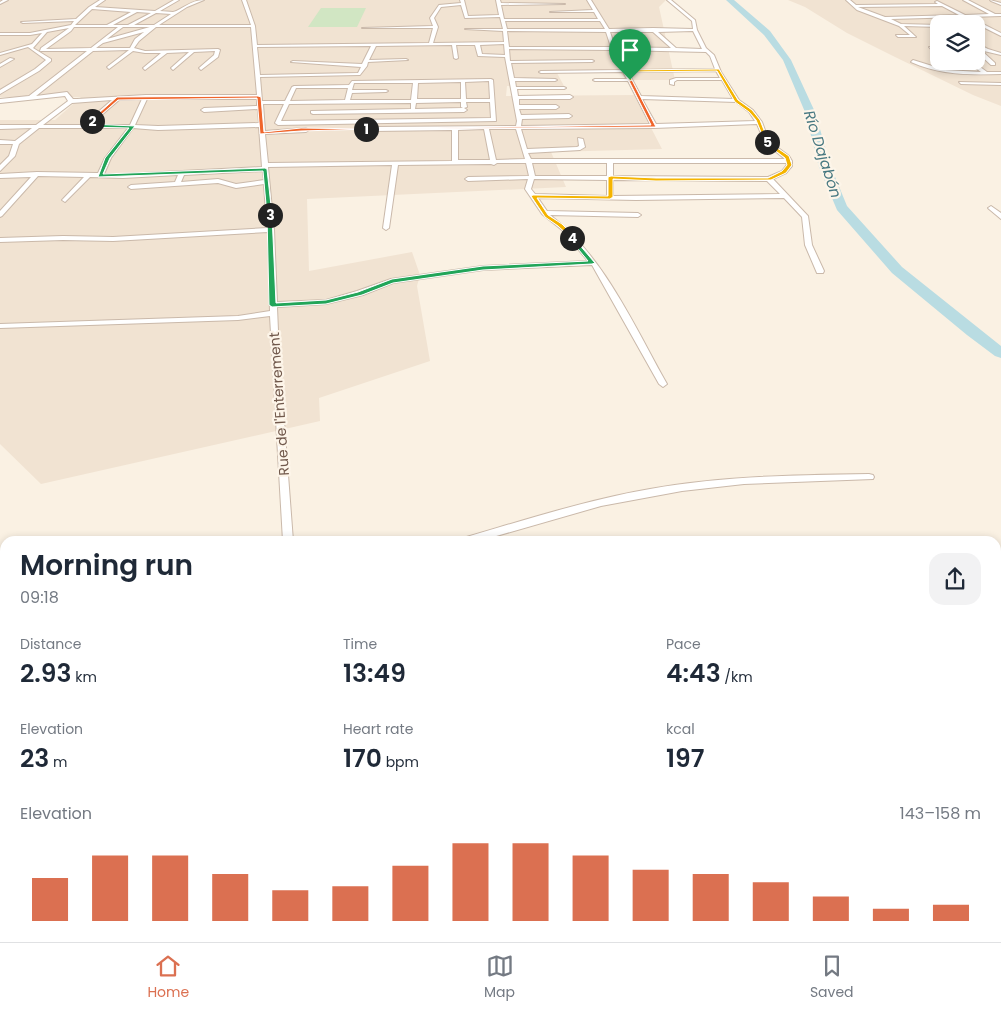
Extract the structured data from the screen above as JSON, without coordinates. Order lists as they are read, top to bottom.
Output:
{
  "streets": {
    "street": ["Rue de l'Enterrement"]
  },
  "water": ["Río Dajabón"],
  "page": {
    "pins": [
      "2",
      "1",
      "5",
      "3",
      "4"
    ],
    "heading": ["Morning run", "09:18"],
    "stats": [
      ["Distance", "2.93 km"],
      ["Time", "13:49"],
      ["Pace", "4:43 /km"],
      ["Elevation", "23 m"],
      ["Heart rate", "170 bpm"],
      ["kcal", "197"]
    ],
    "chart": ["Elevation", "143–158 m"],
    "tabs": ["Home", "Map", "Saved"]
  }
}
